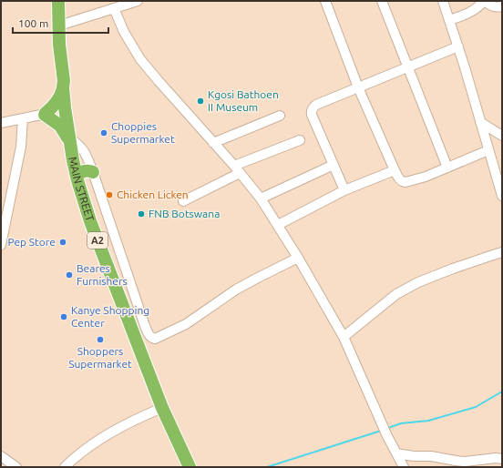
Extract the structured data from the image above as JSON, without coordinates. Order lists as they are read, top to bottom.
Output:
{
  "streets": {
    "highway": ["MAIN STREET", "A2"]
  },
  "places": [
    "Kgosi Bathoen II Museum",
    "Choppies Supermarket",
    "Chicken Licken",
    "FNB Botswana",
    "Pep Store",
    "Beares Furnishers",
    "Kanye Shopping Center",
    "Shoppers Supermarket"
  ],
  "scale_bar": "100 m"
}
